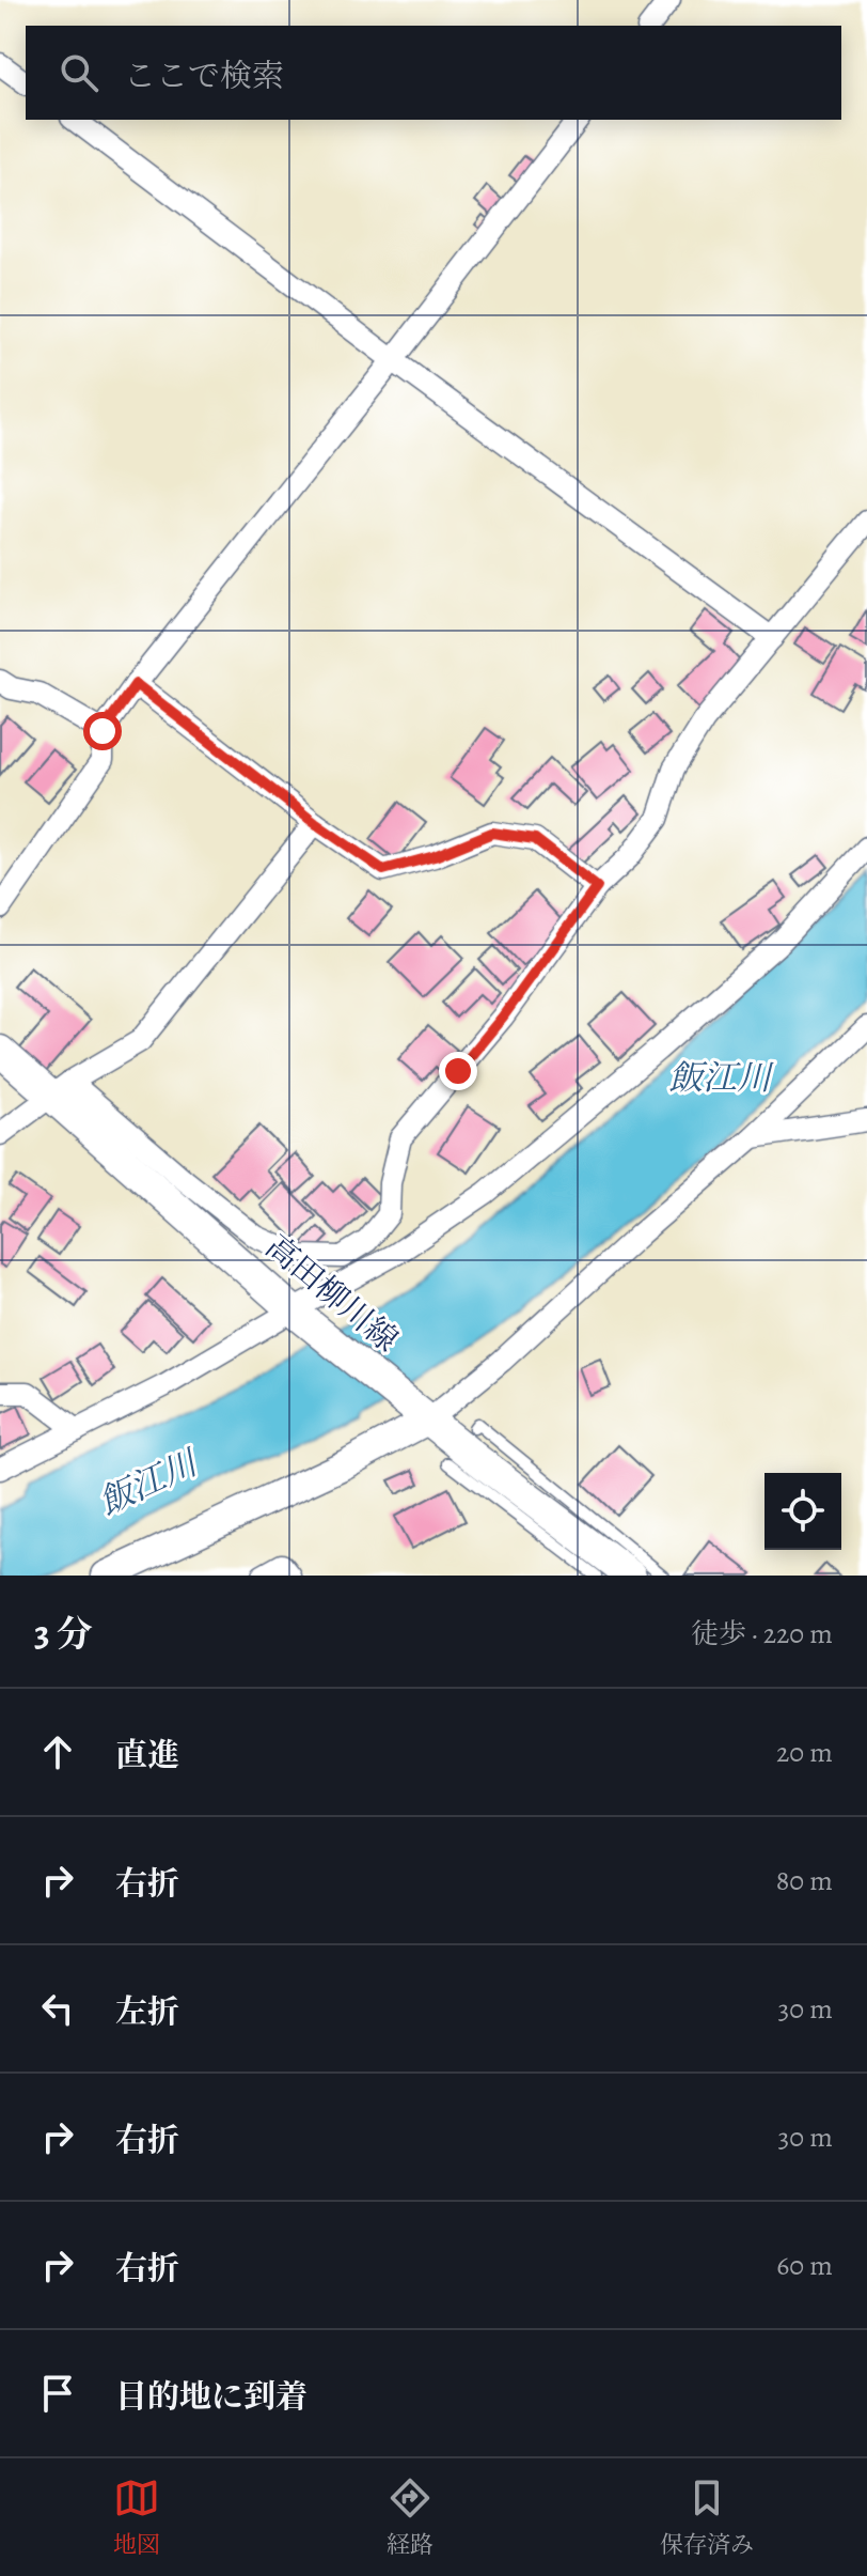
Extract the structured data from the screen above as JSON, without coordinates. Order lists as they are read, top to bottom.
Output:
{
  "streets": {
    "main road": ["高田柳川線"]
  },
  "water": ["飯江川"],
  "page": {
    "search": "ここで検索",
    "heading": ["3 分", "徒歩 · 220 m"],
    "list": [
      ["直進", "20 m"],
      ["右折", "80 m"],
      ["左折", "30 m"],
      ["右折", "30 m"],
      ["右折", "60 m"],
      "目的地に到着"
    ],
    "nav": ["地図", "経路", "保存済み"]
  }
}
